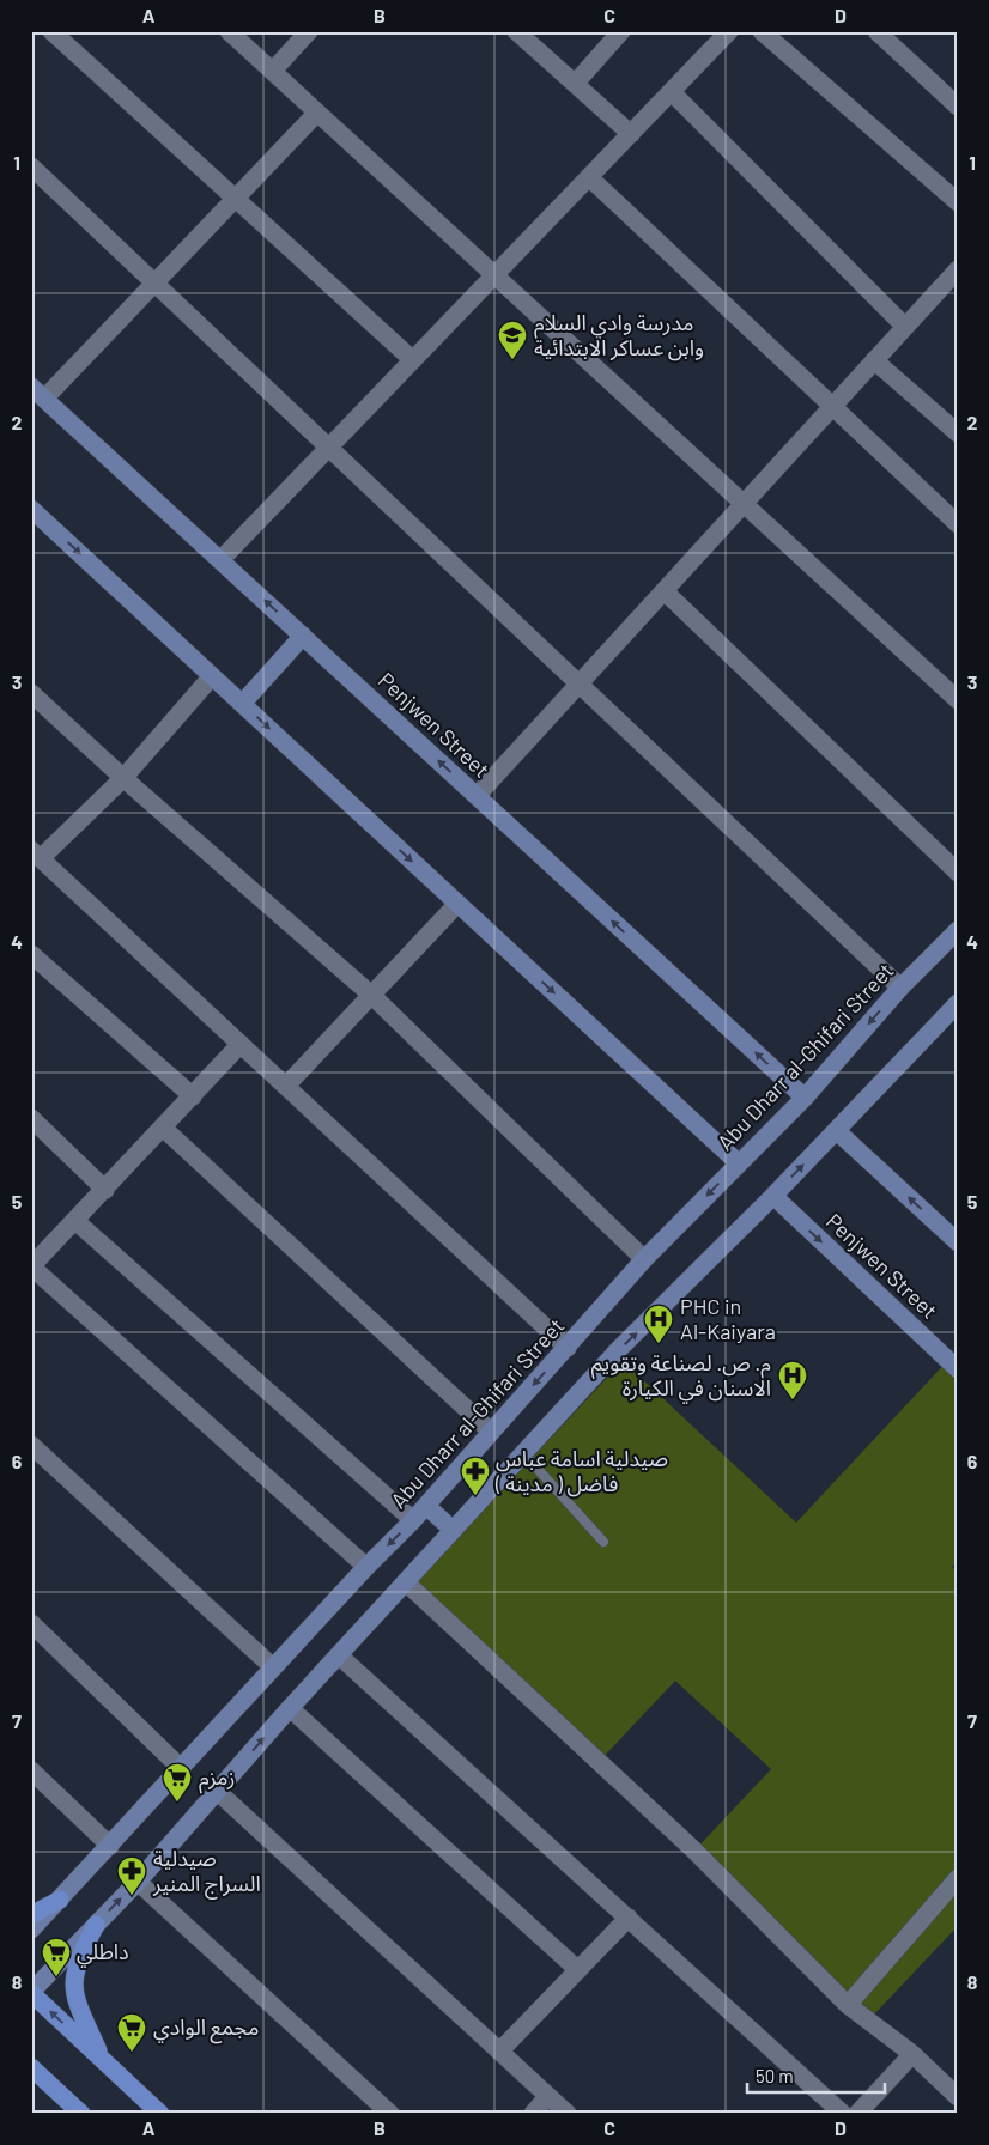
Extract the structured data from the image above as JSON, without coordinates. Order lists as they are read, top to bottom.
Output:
{
  "streets": {
    "main road": ["Penjwen Street", "Abu Dharr al-Ghifari Street"]
  },
  "crossings": [
    ["Penjwen Street", "Abu Dharr al-Ghifari Street"]
  ],
  "places": {
    "school or university": ["مدرسة وادي السلام وابن عساكر الابتدائية"],
    "hospital": ["PHC in Al-Kaiyara", "م. ص. لصناعة وتقويم الاسنان في الكيارة"],
    "pharmacy": ["صيدلية اسامة عباس فاضل ( مدينة )", "صيدلية السراج المنير"],
    "supermarket": ["زمزم", "داطلي", "مجمع الوادي"]
  },
  "scale_bar": "50 m",
  "grid": {
    "columns": [
      "A",
      "B",
      "C",
      "D"
    ],
    "rows": [
      "1",
      "2",
      "3",
      "4",
      "5",
      "6",
      "7",
      "8"
    ]
  }
}
